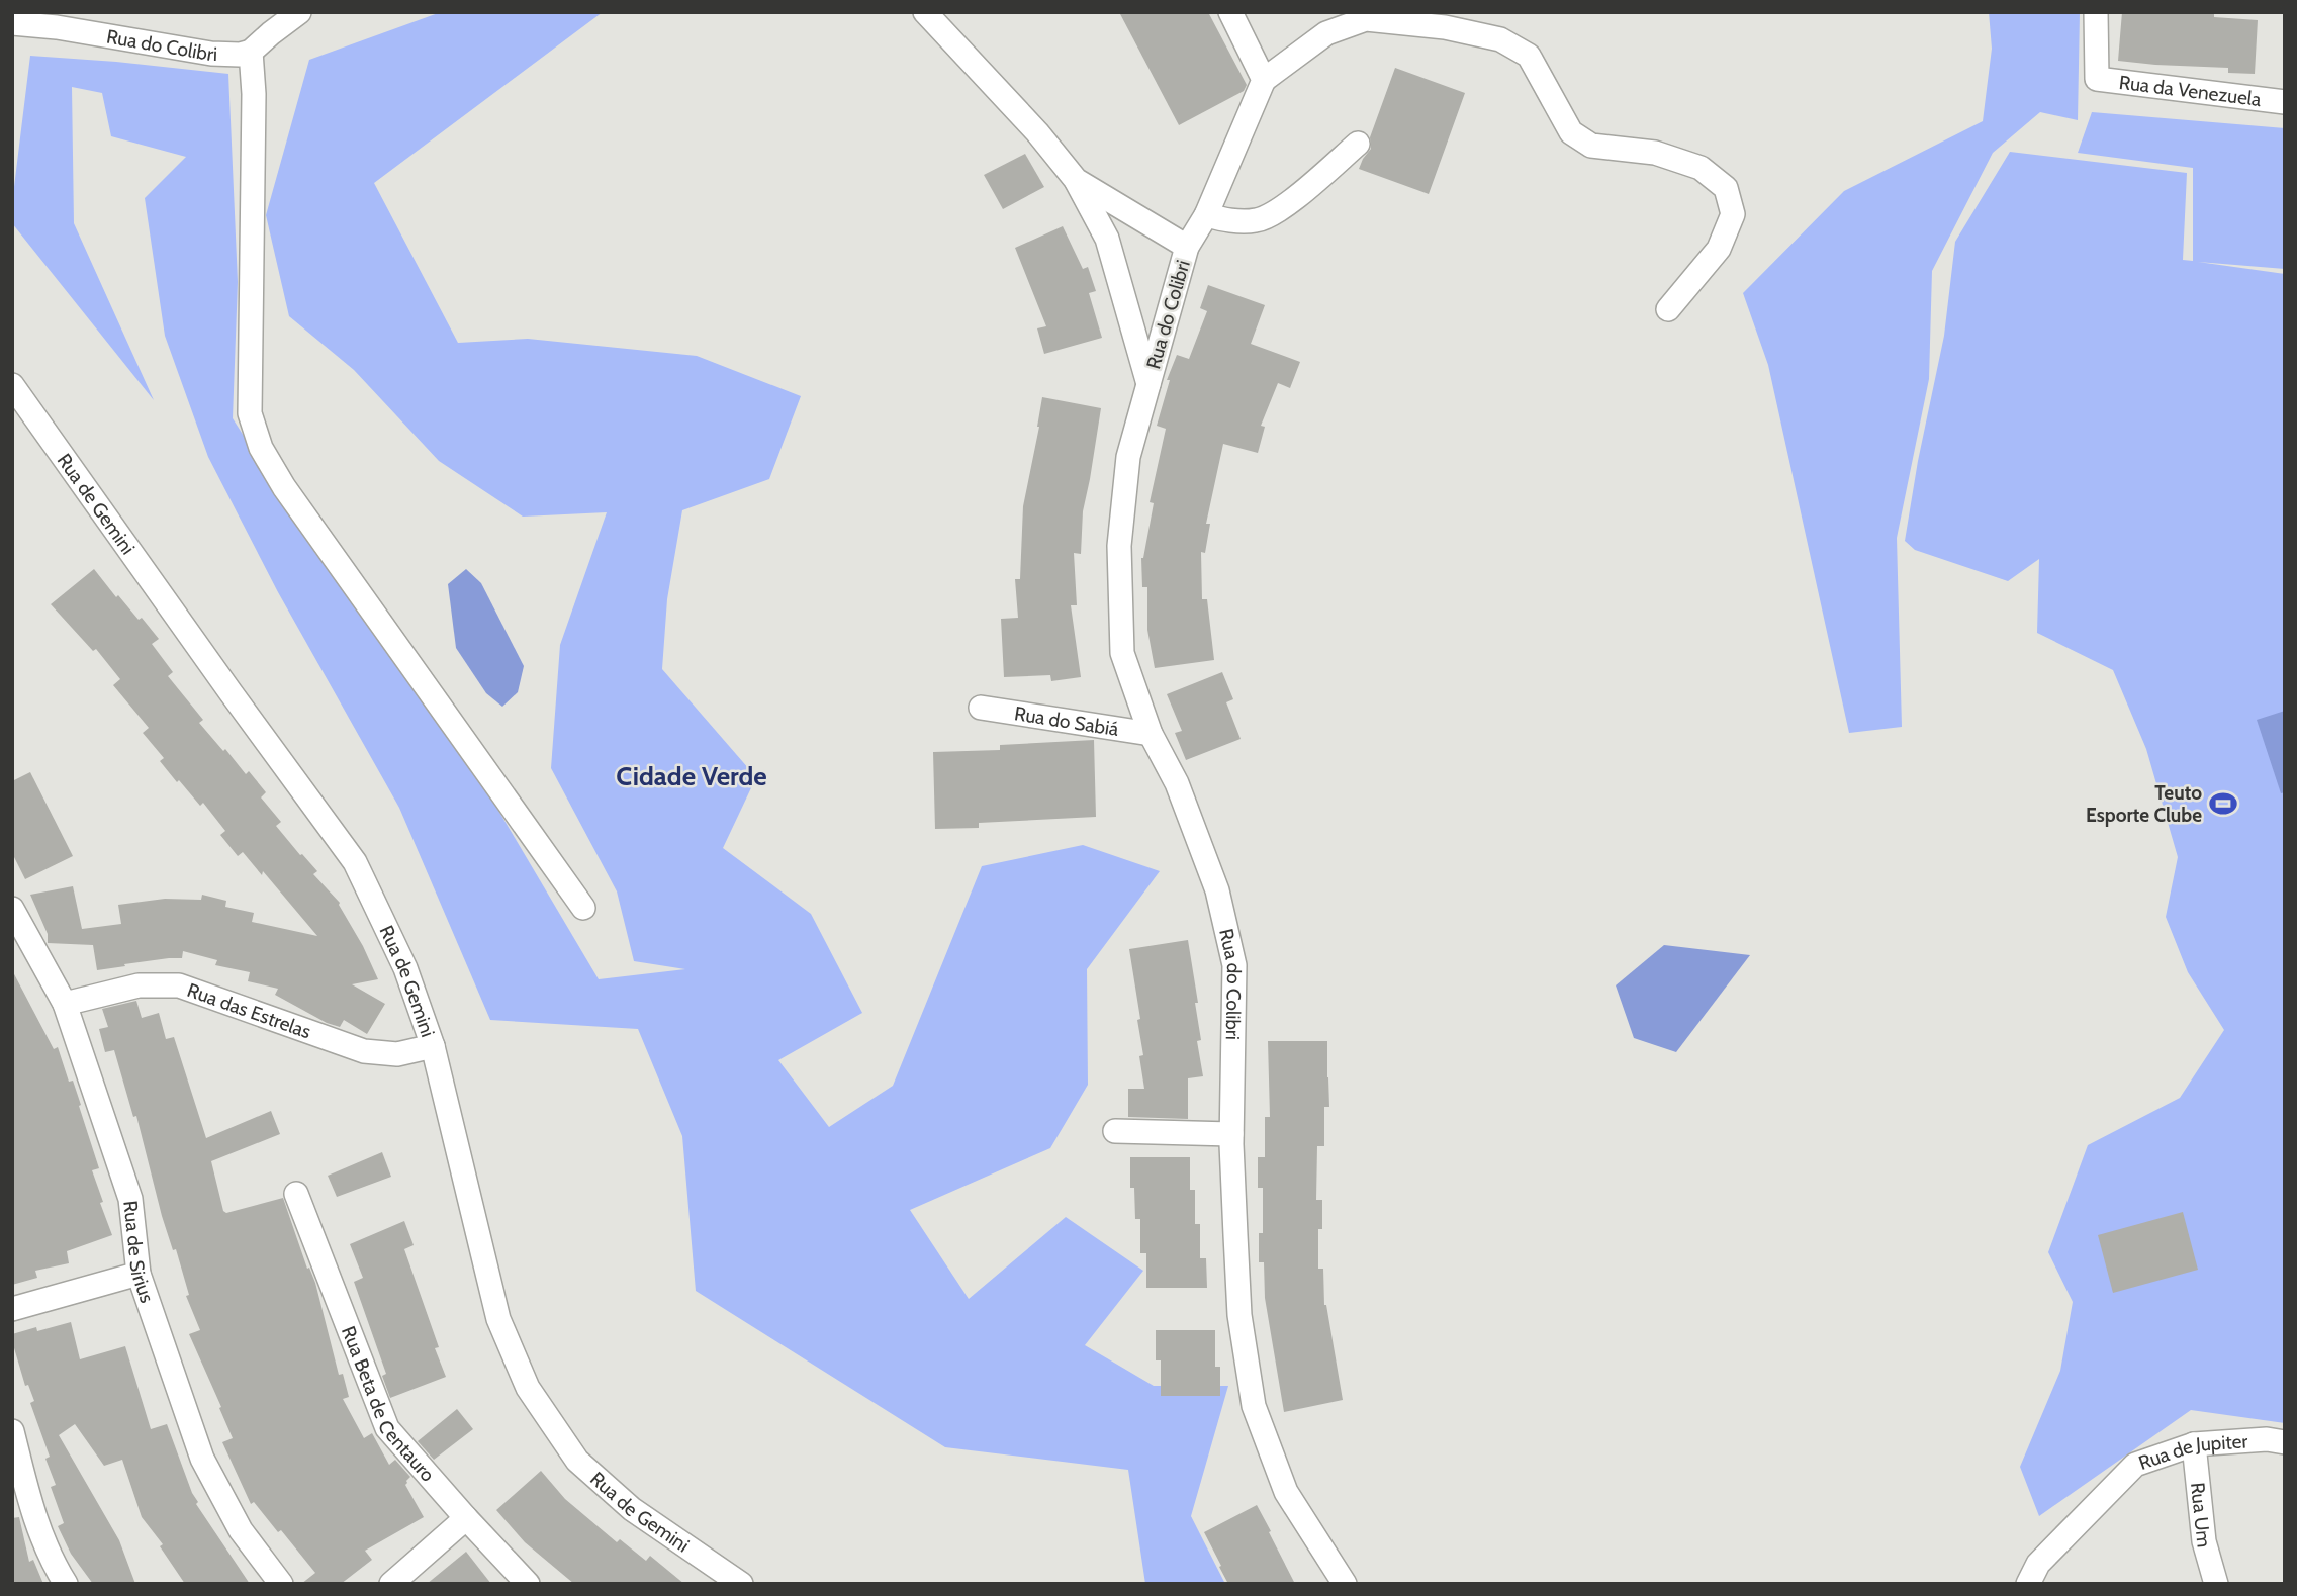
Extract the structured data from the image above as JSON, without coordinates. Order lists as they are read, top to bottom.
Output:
{
  "streets": {
    "street": [
      "Rua do Colibri",
      "Rua da Venezuela",
      "Rua de Gemini",
      "Rua do Sabiá",
      "Rua das Estrelas",
      "Rua de Sirius",
      "Rua Beta de Centauro",
      "Rua de Jupiter",
      "Rua Um"
    ]
  },
  "crossings": [
    ["Rua do Colibri", "Rua do Sabiá"],
    ["Rua de Gemini", "Rua das Estrelas"],
    ["Rua das Estrelas", "Rua de Sirius"],
    ["Rua de Jupiter", "Rua Um"]
  ],
  "districts": ["Cidade Verde"],
  "places": {
    "sports": ["Teuto Esporte Clube"]
  }
}
